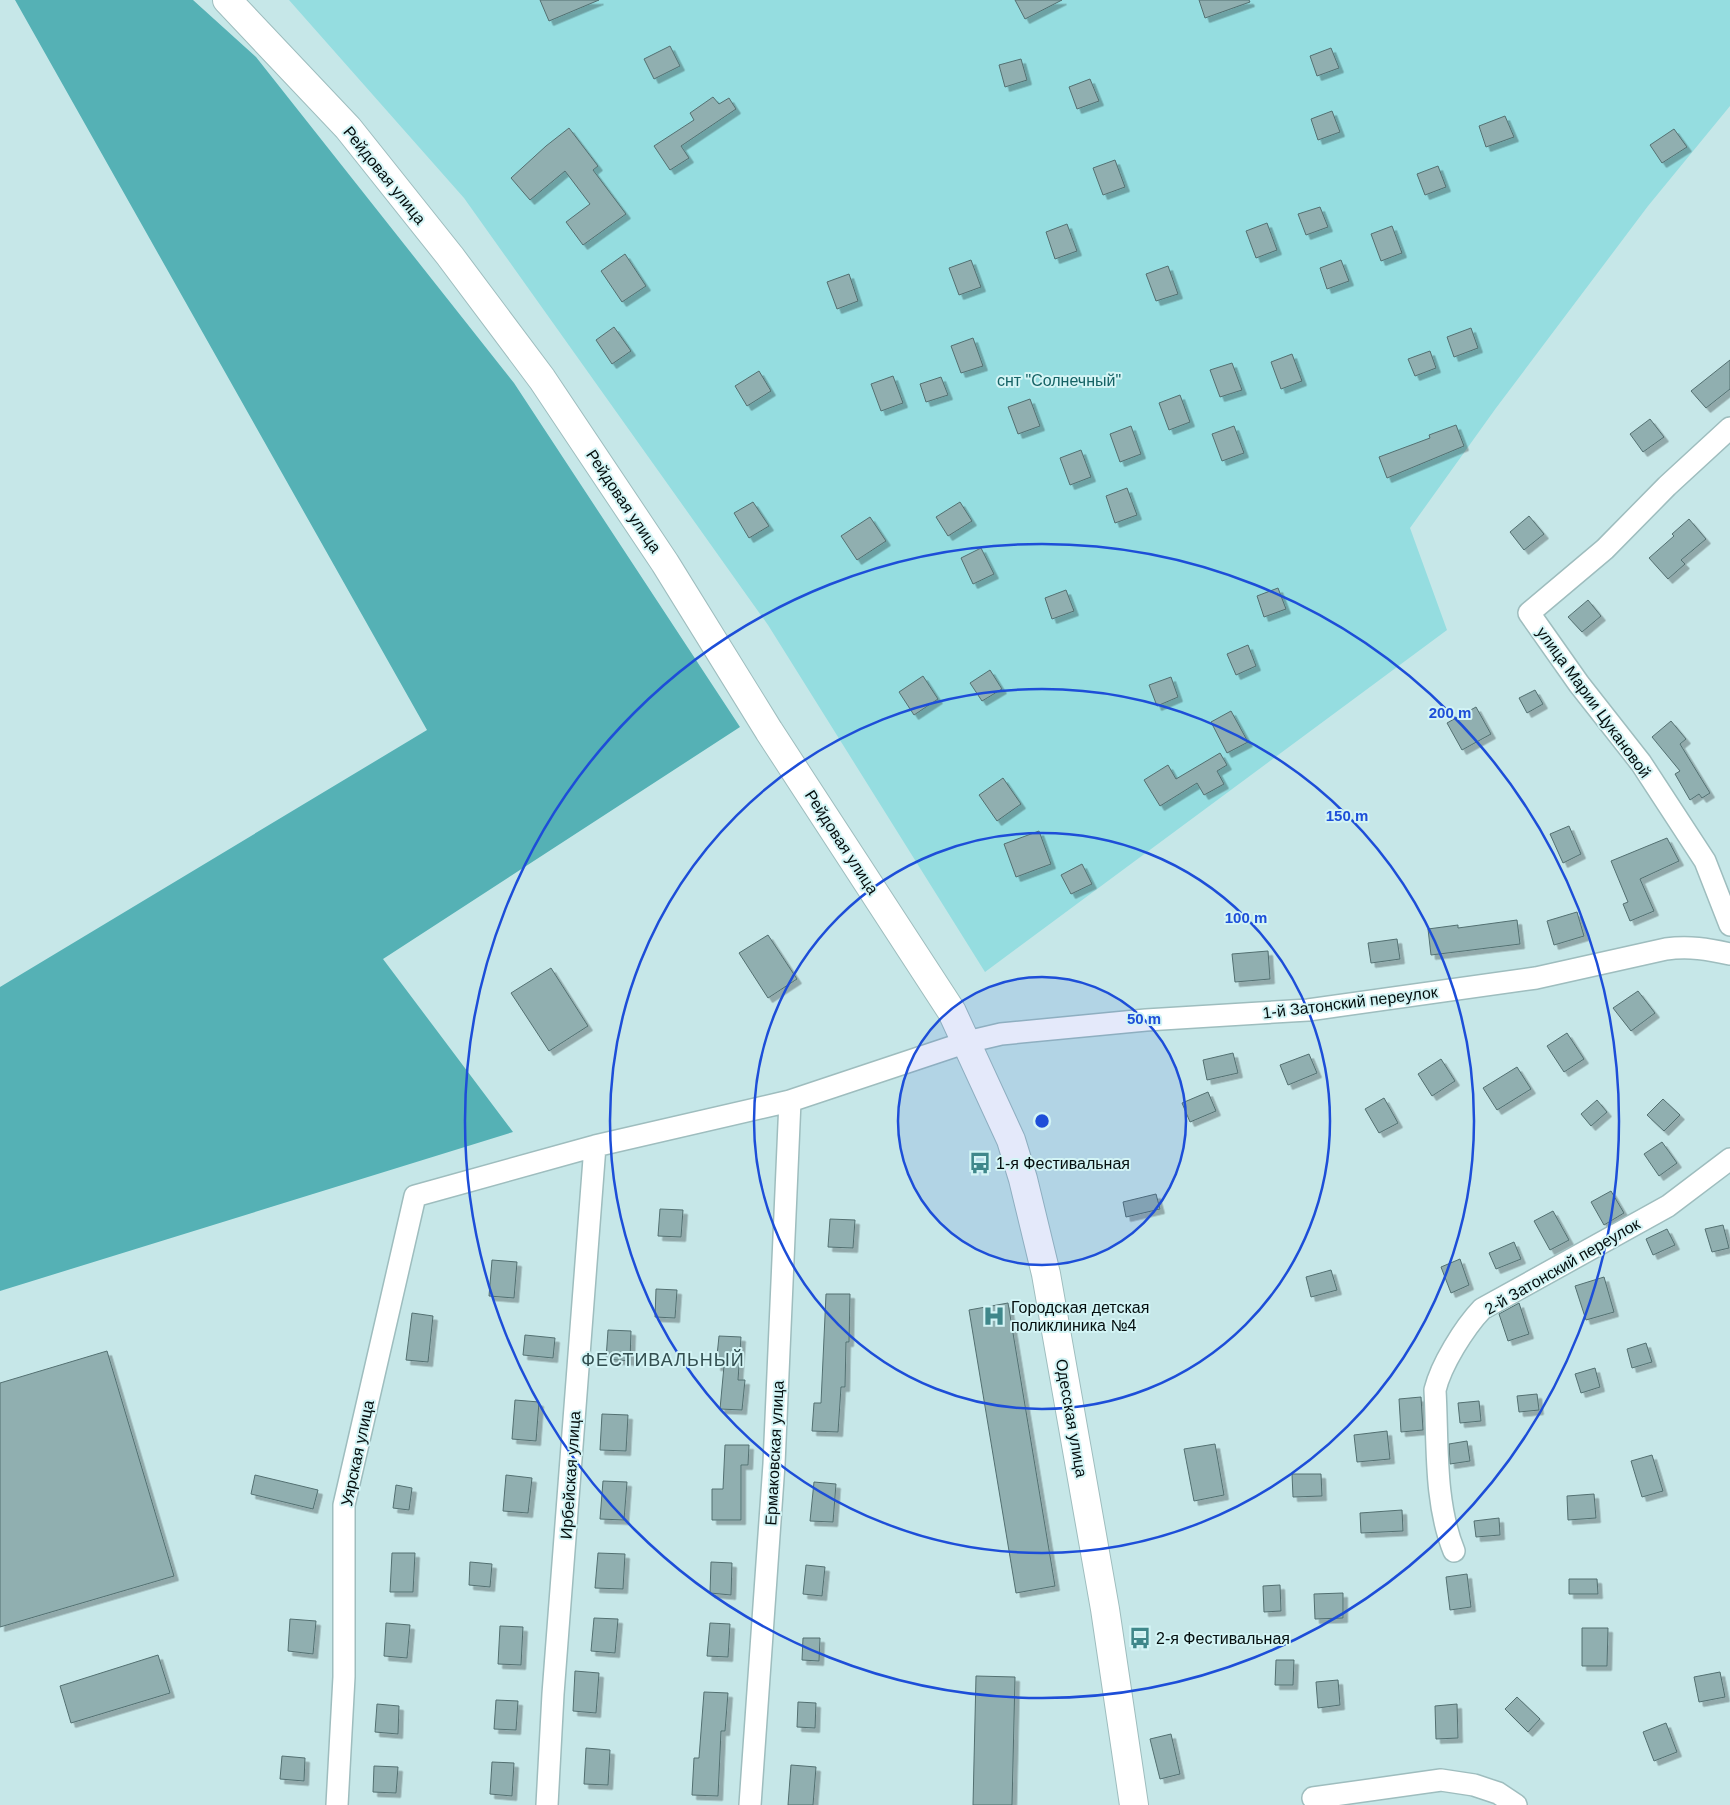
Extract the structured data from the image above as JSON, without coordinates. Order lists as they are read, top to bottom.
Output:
{
  "streets": {
    "main road": ["Рейдовая улица", "Одесская улица"],
    "street": [
      "улица Марии Цукановой",
      "1-й Затонский переулок",
      "2-й Затонский переулок",
      "Уярская улица",
      "Ермаковская улица",
      "Ирбейская улица"
    ]
  },
  "crossings": [
    ["Рейдовая улица", "1-й Затонский переулок"],
    ["Рейдовая улица", "Одесская улица"],
    ["1-й Затонский переулок", "Одесская улица"],
    ["1-й Затонский переулок", "Уярская улица"],
    ["1-й Затонский переулок", "Ермаковская улица"],
    ["1-й Затонский переулок", "Ирбейская улица"]
  ],
  "districts": ["ФЕСТИВАЛЬНЫЙ"],
  "parks": ["снт \"Солнечный\""],
  "places": {
    "bus stop": ["1-я Фестивальная", "2-я Фестивальная"],
    "hospital": ["Городская детская поликлиника №4"]
  },
  "rings": [
    "200 m",
    "150 m",
    "100 m",
    "50 m"
  ]
}
